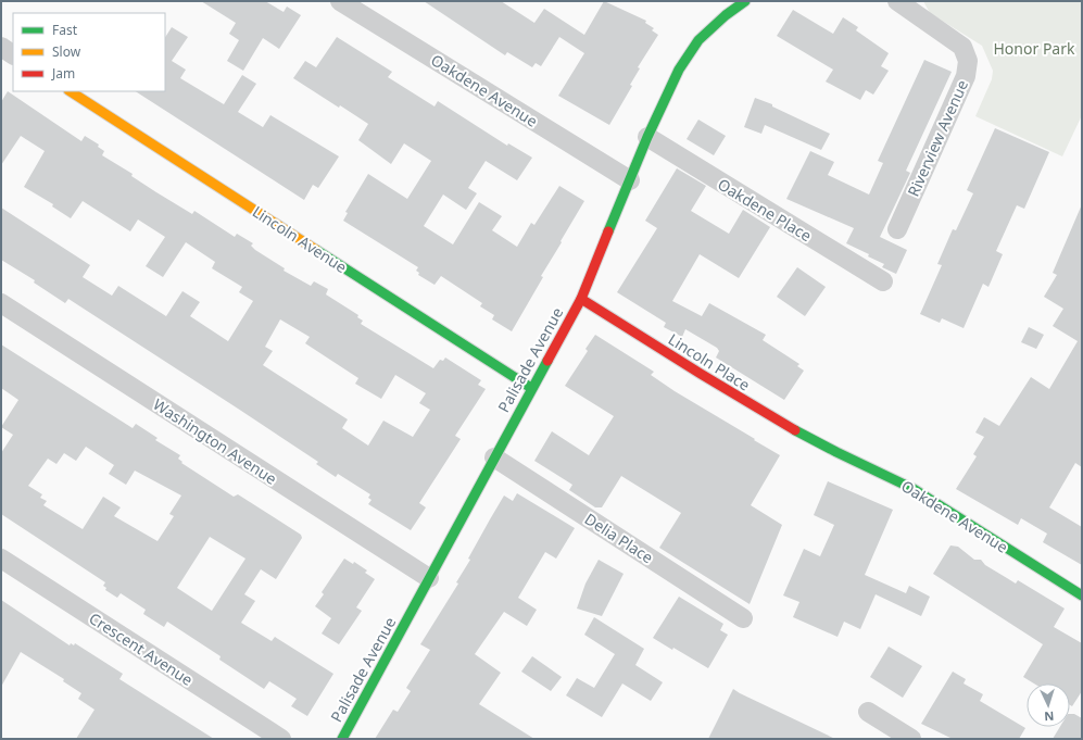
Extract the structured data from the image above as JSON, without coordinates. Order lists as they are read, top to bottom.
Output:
{
  "streets": {
    "street": [
      "Oakdene Avenue",
      "Riverview Avenue",
      "Oakdene Place",
      "Lincoln Avenue",
      "Palisade Avenue",
      "Lincoln Place",
      "Washington Avenue",
      "Delia Place",
      "Crescent Avenue"
    ]
  },
  "crossings": [
    ["Oakdene Avenue", "Palisade Avenue"],
    ["Oakdene Avenue", "Lincoln Place"],
    ["Oakdene Place", "Palisade Avenue"],
    ["Lincoln Avenue", "Palisade Avenue"],
    ["Palisade Avenue", "Lincoln Place"],
    ["Palisade Avenue", "Washington Avenue"],
    ["Palisade Avenue", "Delia Place"]
  ],
  "parks": ["Honor Park"],
  "legend": ["Fast", "Slow", "Jam"],
  "north": "bottom"
}
